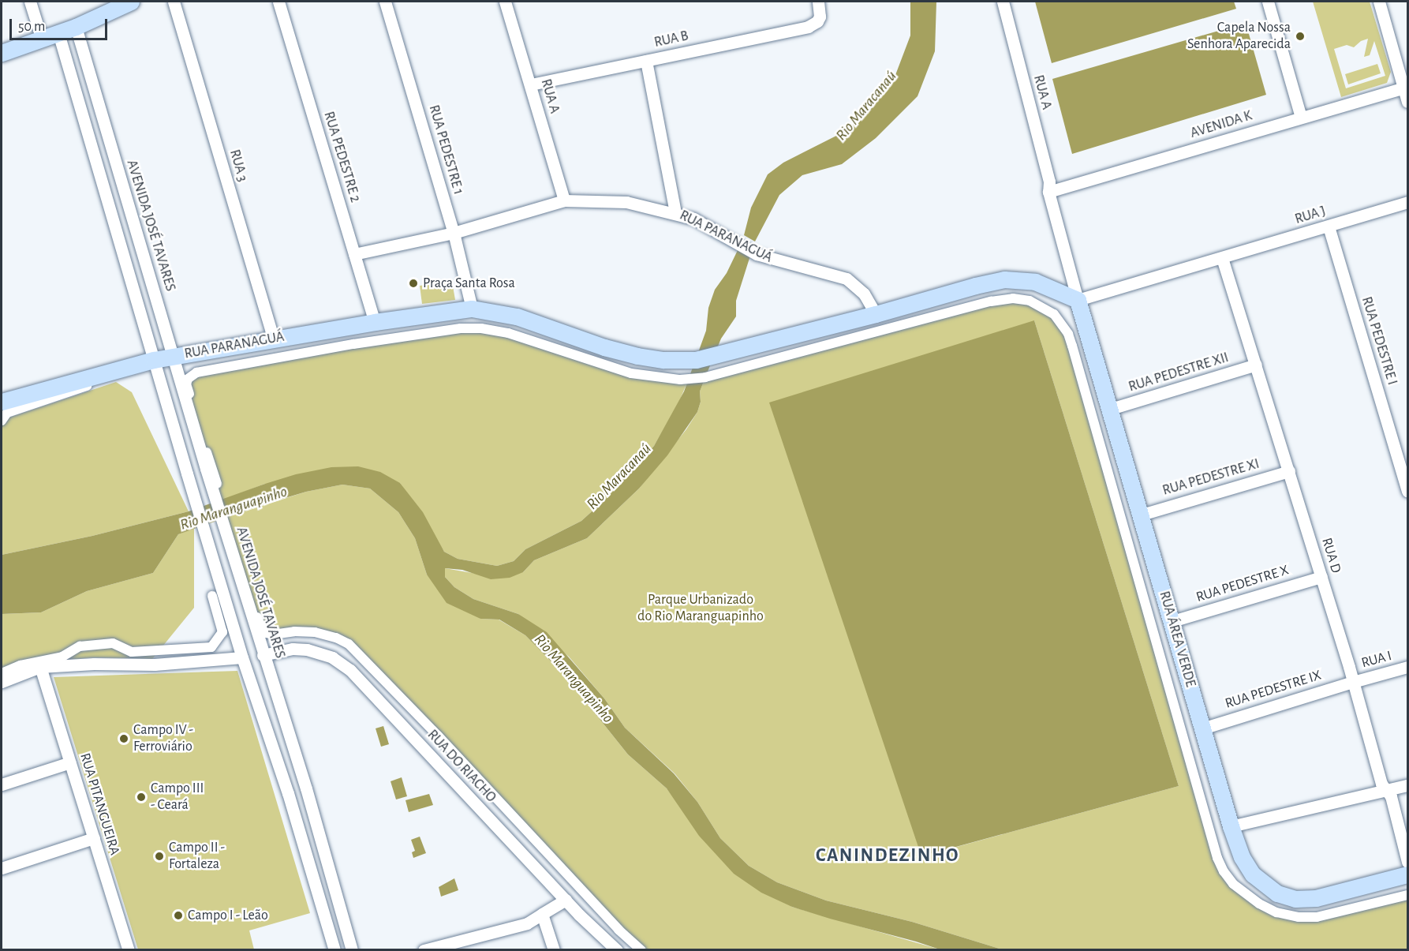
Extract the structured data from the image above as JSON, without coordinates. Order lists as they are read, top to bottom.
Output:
{
  "streets": {
    "main road": ["RUA PARANAGUÁ", "RUA ÁREA VERDE"],
    "street": [
      "RUA B",
      "RUA A",
      "AVENIDA K",
      "RUA PEDESTRE 1",
      "RUA PEDESTRE 2",
      "RUA 3",
      "RUA J",
      "AVENIDA JOSÉ TAVARES",
      "RUA PEDESTRE I",
      "RUA PEDESTRE XII",
      "RUA PEDESTRE XI",
      "RUA D",
      "RUA PEDESTRE X",
      "RUA I",
      "RUA PEDESTRE IX",
      "RUA DO RIACHO",
      "RUA PITANGUEIRA"
    ]
  },
  "crossings": [
    ["RUA B", "RUA A"],
    ["RUA A", "AVENIDA K"],
    ["RUA A", "RUA PARANAGUÁ"],
    ["RUA A", "RUA ÁREA VERDE"],
    ["AVENIDA K", "RUA ÁREA VERDE"],
    ["RUA PEDESTRE 1", "RUA PARANAGUÁ"],
    ["RUA PEDESTRE 2", "RUA PARANAGUÁ"],
    ["RUA 3", "RUA PARANAGUÁ"],
    ["RUA J", "RUA PEDESTRE I"],
    ["RUA J", "RUA D"],
    ["AVENIDA JOSÉ TAVARES", "RUA PARANAGUÁ"],
    ["AVENIDA JOSÉ TAVARES", "RUA DO RIACHO"],
    ["RUA PEDESTRE XII", "RUA D"],
    ["RUA PEDESTRE XII", "RUA ÁREA VERDE"],
    ["RUA PEDESTRE XI", "RUA D"],
    ["RUA PEDESTRE XI", "RUA ÁREA VERDE"],
    ["RUA D", "RUA PEDESTRE X"],
    ["RUA D", "RUA I"],
    ["RUA D", "RUA PEDESTRE IX"],
    ["RUA PEDESTRE X", "RUA ÁREA VERDE"],
    ["RUA ÁREA VERDE", "RUA PEDESTRE IX"],
    ["RUA I", "RUA PEDESTRE IX"]
  ],
  "districts": ["CANINDEZINHO"],
  "water": ["Rio Maracanaú", "Rio Maranguapinho"],
  "parks": ["Parque Urbanizado do Rio Maranguapinho"],
  "places": [
    "Capela Nossa Senhora Aparecida",
    "Praça Santa Rosa",
    "Campo IV - Ferroviário",
    "Campo III - Ceará",
    "Campo II - Fortaleza",
    "Campo I - Leão"
  ],
  "scale_bar": "50 m"
}
